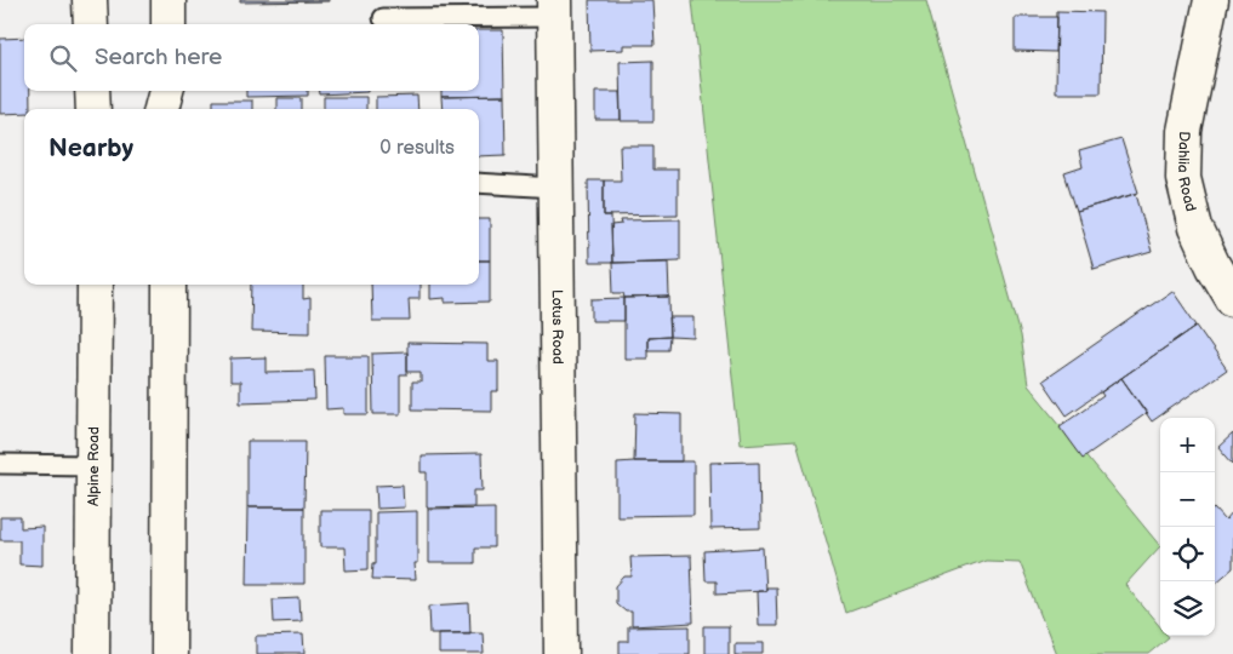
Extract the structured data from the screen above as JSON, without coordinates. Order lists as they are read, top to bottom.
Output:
{
  "streets": {
    "street": ["Dahlia Road", "Lotus Road", "Alpine Road"]
  },
  "page": {
    "search": "Search here",
    "heading": ["Nearby", "0 results"],
    "map_buttons": ["+", "−"]
  }
}
